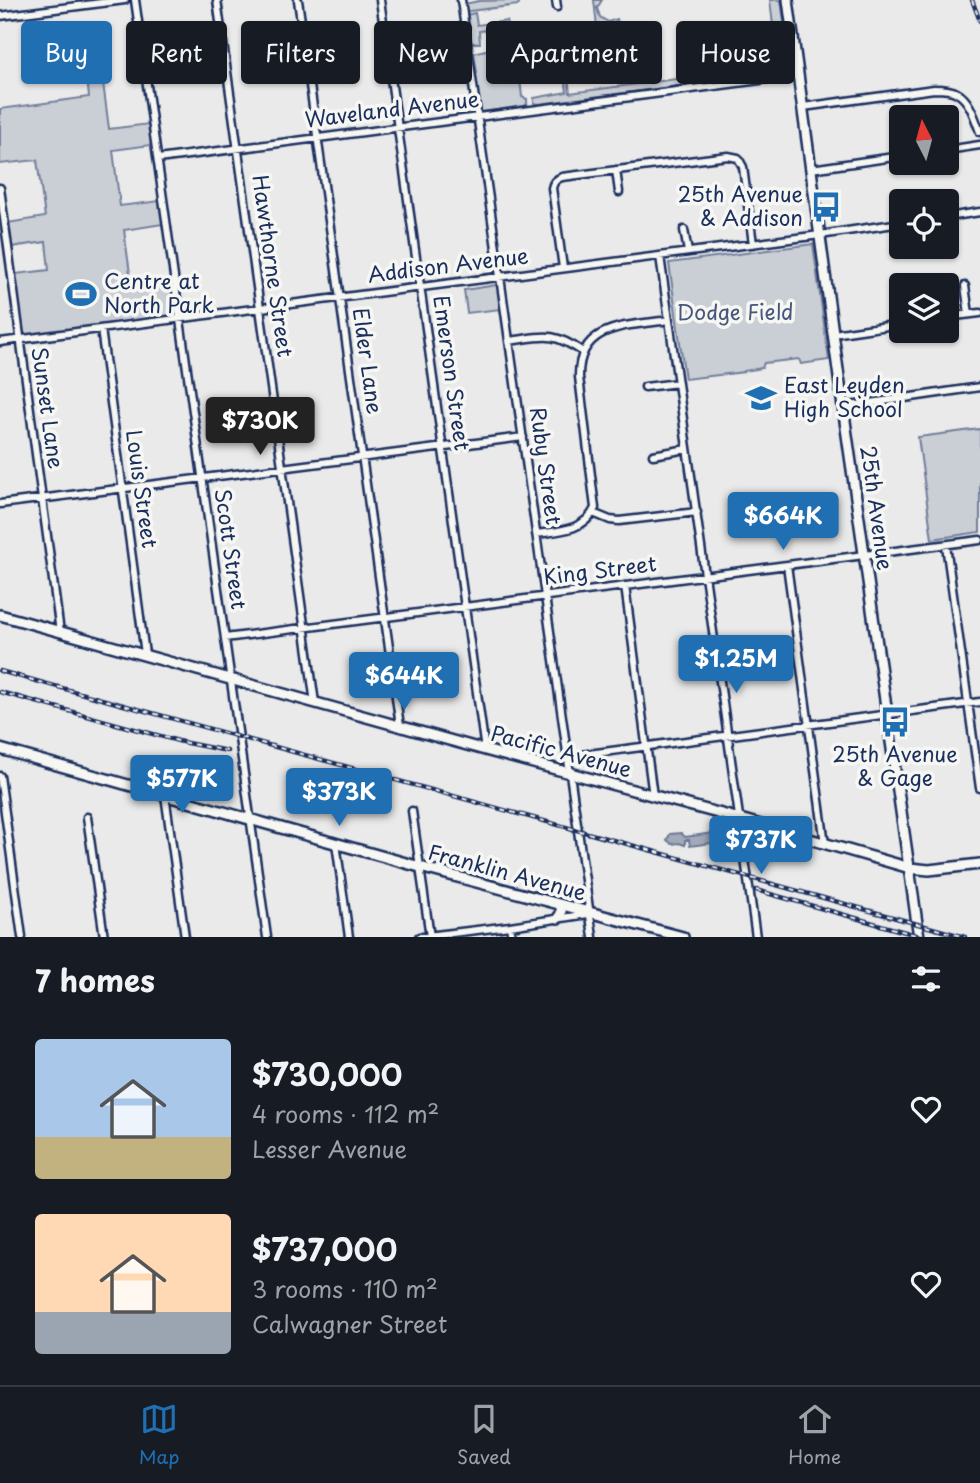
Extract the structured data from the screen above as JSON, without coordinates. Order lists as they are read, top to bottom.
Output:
{
  "streets": {
    "street": [
      "Waveland Avenue",
      "Hawthorne Street",
      "Addison Avenue",
      "Elder Lane",
      "Emerson Street",
      "Sunset Lane",
      "Ruby Street",
      "Louis Street",
      "25th Avenue",
      "Scott Street",
      "King Street",
      "Pacific Avenue",
      "Franklin Avenue"
    ]
  },
  "crossings": [
    ["Waveland Avenue", "Hawthorne Street"],
    ["Waveland Avenue", "Elder Lane"],
    ["Waveland Avenue", "Emerson Street"],
    ["Waveland Avenue", "Ruby Street"],
    ["Waveland Avenue", "25th Avenue"],
    ["Waveland Avenue", "Scott Street"],
    ["Hawthorne Street", "Addison Avenue"],
    ["Hawthorne Street", "King Street"],
    ["Hawthorne Street", "Pacific Avenue"],
    ["Addison Avenue", "Elder Lane"],
    ["Addison Avenue", "Emerson Street"],
    ["Addison Avenue", "Sunset Lane"],
    ["Addison Avenue", "Ruby Street"],
    ["Addison Avenue", "Louis Street"],
    ["Addison Avenue", "25th Avenue"],
    ["Addison Avenue", "Scott Street"],
    ["Elder Lane", "King Street"],
    ["Elder Lane", "Pacific Avenue"],
    ["Emerson Street", "King Street"],
    ["Emerson Street", "Pacific Avenue"],
    ["Sunset Lane", "Pacific Avenue"],
    ["Ruby Street", "King Street"],
    ["Ruby Street", "Pacific Avenue"],
    ["Ruby Street", "Franklin Avenue"],
    ["Louis Street", "Pacific Avenue"],
    ["25th Avenue", "King Street"],
    ["25th Avenue", "Pacific Avenue"],
    ["Scott Street", "King Street"],
    ["Scott Street", "Pacific Avenue"],
    ["Scott Street", "Franklin Avenue"]
  ],
  "parks": ["Dodge Field"],
  "places": {
    "bus stop": ["25th Avenue & Addison", "25th Avenue & Gage"],
    "sports": ["Centre at North Park"],
    "school or university": ["East Leyden High School"]
  },
  "north": "top",
  "page": {
    "chip": [
      "Buy",
      "Rent",
      "Filters",
      "New",
      "Apartment",
      "House"
    ],
    "price": [
      "$730K",
      "$664K",
      "$1.25M",
      "$644K",
      "$577K",
      "$373K",
      "$737K"
    ],
    "heading": "7 homes",
    "list": [
      {
        "name": "$730,000",
        "note": "4 rooms · 112 m² · Lesser Avenue"
      },
      {
        "name": "$737,000",
        "note": "3 rooms · 110 m² · Calwagner Street"
      }
    ],
    "tabs": ["Map", "Saved", "Home"]
  }
}
